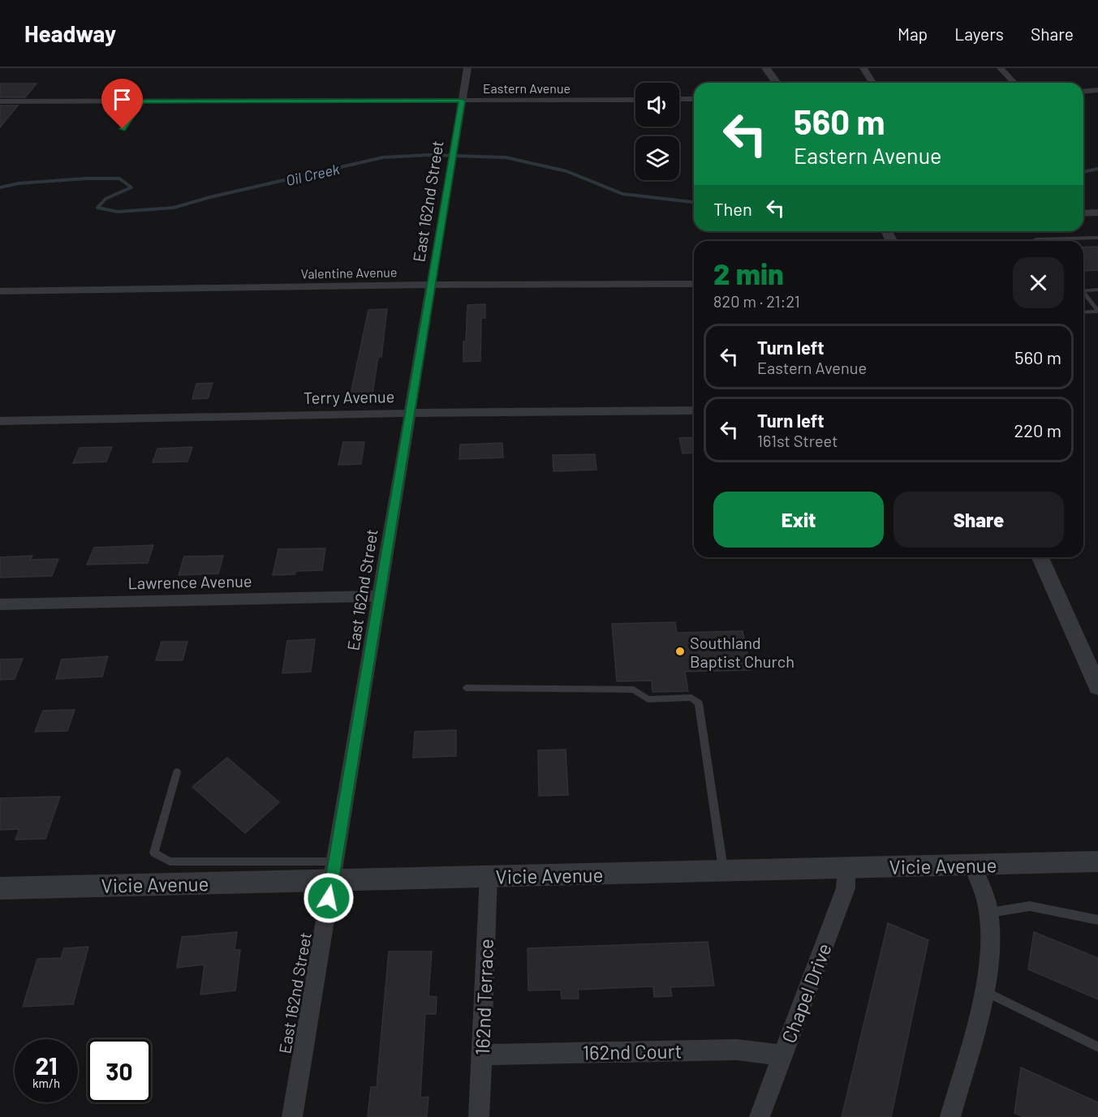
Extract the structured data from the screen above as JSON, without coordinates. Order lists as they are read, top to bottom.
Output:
{
  "streets": {
    "street": [
      "Eastern Avenue",
      "East 162nd Street",
      "Valentine Avenue",
      "Terry Avenue",
      "Lawrence Avenue",
      "Vicie Avenue",
      "Chapel Drive",
      "162nd Terrace",
      "162nd Court"
    ]
  },
  "crossings": [
    ["Eastern Avenue", "East 162nd Street"],
    ["East 162nd Street", "Valentine Avenue"],
    ["East 162nd Street", "Terry Avenue"],
    ["East 162nd Street", "Lawrence Avenue"],
    ["East 162nd Street", "Vicie Avenue"],
    ["Vicie Avenue", "Chapel Drive"],
    ["Vicie Avenue", "162nd Terrace"],
    ["Chapel Drive", "162nd Court"],
    ["162nd Terrace", "162nd Court"]
  ],
  "water": ["Oil Creek"],
  "places": ["Southland Baptist Church"],
  "page": {
    "header": "Headway",
    "nav": ["Map", "Layers", "Share"],
    "turn": ["560 m", "Eastern Avenue"],
    "then": "Then",
    "heading": ["2 min", "820 m · 21:21"],
    "list": [
      {
        "name": "Turn left",
        "note": "Eastern Avenue",
        "value": "560 m"
      },
      {
        "name": "Turn left",
        "note": "161st Street",
        "value": "220 m"
      }
    ],
    "buttons": ["Exit", "Share"],
    "speed": "21 km/h",
    "limit": "30"
  }
}
